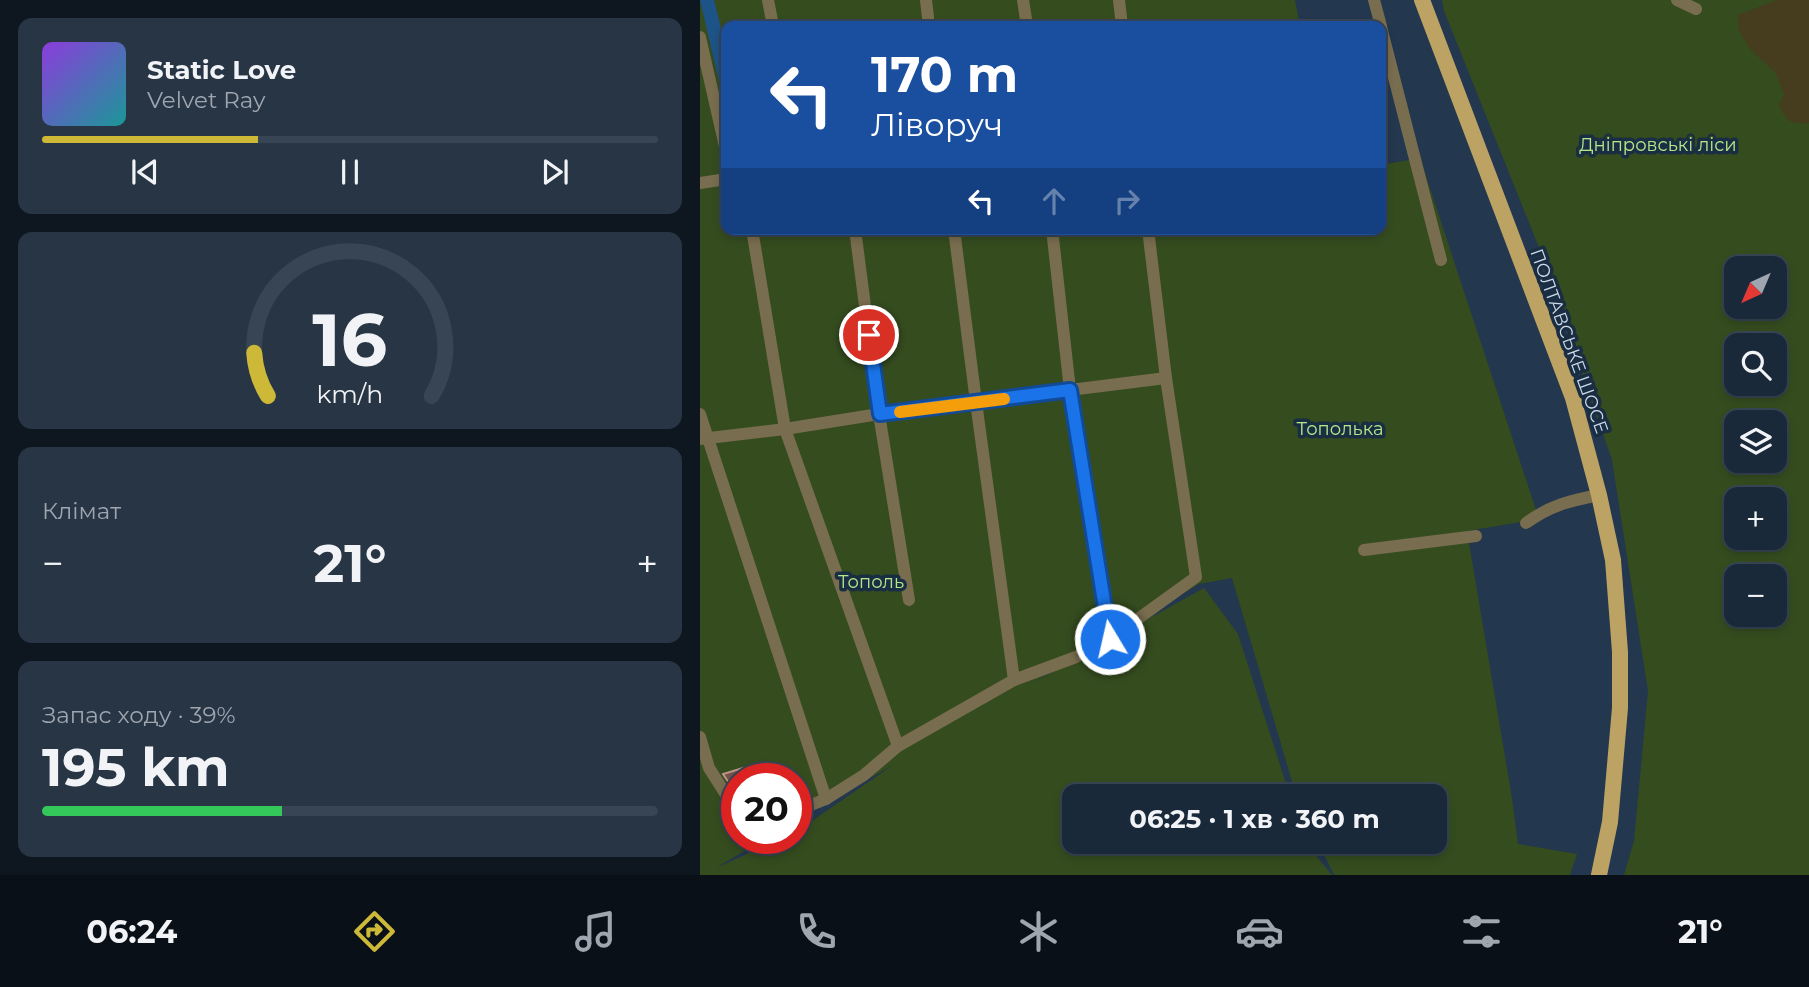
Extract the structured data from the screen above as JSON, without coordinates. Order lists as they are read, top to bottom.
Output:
{
  "streets": {
    "main road": ["ПОЛТАВСЬКЕ ШОСЕ"]
  },
  "parks": ["Дніпровські ліси", "Тополька", "Тополь"],
  "north": "bottom left",
  "page": {
    "turn": ["170 m", "Ліворуч"],
    "song": ["Static Love", "Velvet Ray"],
    "map_buttons": ["+", "−"],
    "tile": [
      "Клімат",
      ["Запас ходу · 39%", "195 km"]
    ],
    "heat": ["−", "21°", "+"],
    "limit": "20",
    "trip": "06:25 · 1 хв · 360 m",
    "tabs": ["06:24", "21°"],
    "gauge": ["16", "km/h"]
  }
}
